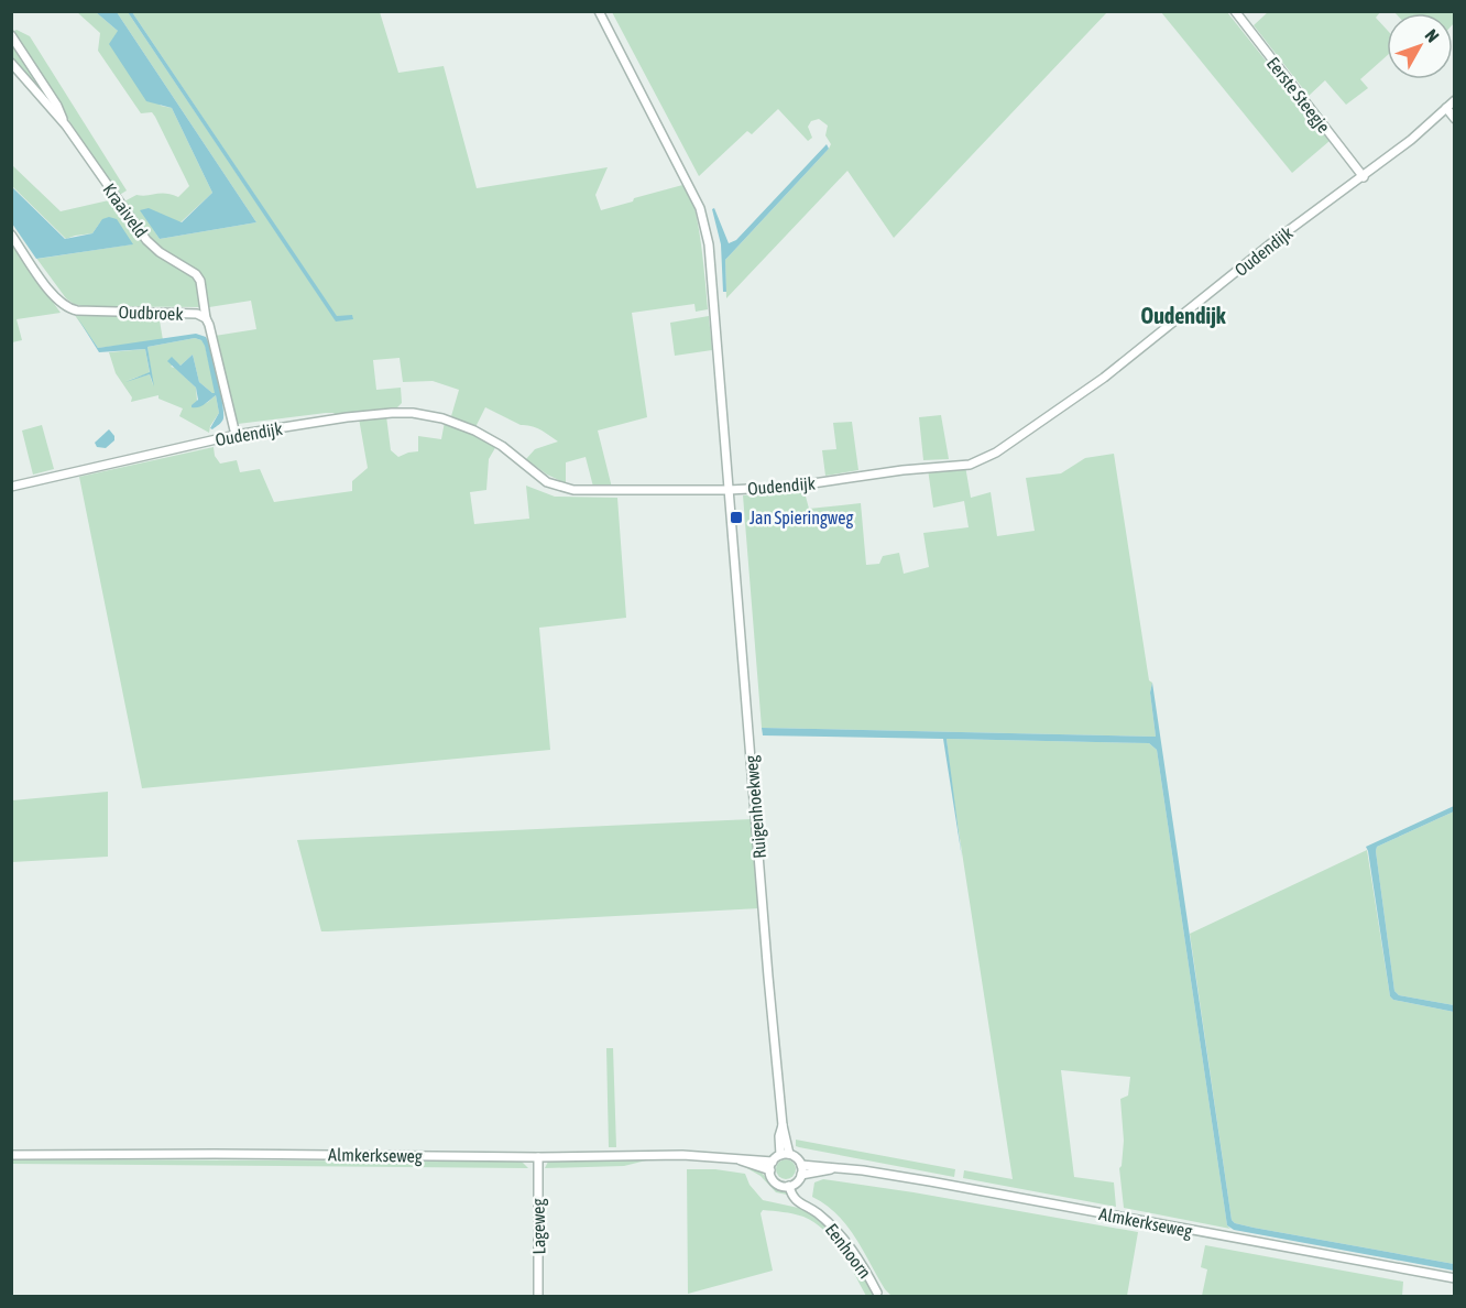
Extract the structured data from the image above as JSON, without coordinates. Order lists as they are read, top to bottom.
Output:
{
  "streets": {
    "street": [
      "Eerste Steegje",
      "Kraaiveld",
      "Oudendijk",
      "Oudbroek",
      "Ruigenhoekweg",
      "Almkerkseweg",
      "Lageweg",
      "Eenhoorn"
    ]
  },
  "crossings": [
    ["Eerste Steegje", "Oudendijk"],
    ["Kraaiveld", "Oudbroek"],
    ["Oudendijk", "Oudbroek"],
    ["Oudendijk", "Ruigenhoekweg"],
    ["Ruigenhoekweg", "Almkerkseweg"],
    ["Ruigenhoekweg", "Eenhoorn"],
    ["Almkerkseweg", "Lageweg"],
    ["Almkerkseweg", "Eenhoorn"]
  ],
  "districts": ["Oudendijk"],
  "places": {
    "transit": ["Jan Spieringweg"]
  },
  "north": "top right"
}
